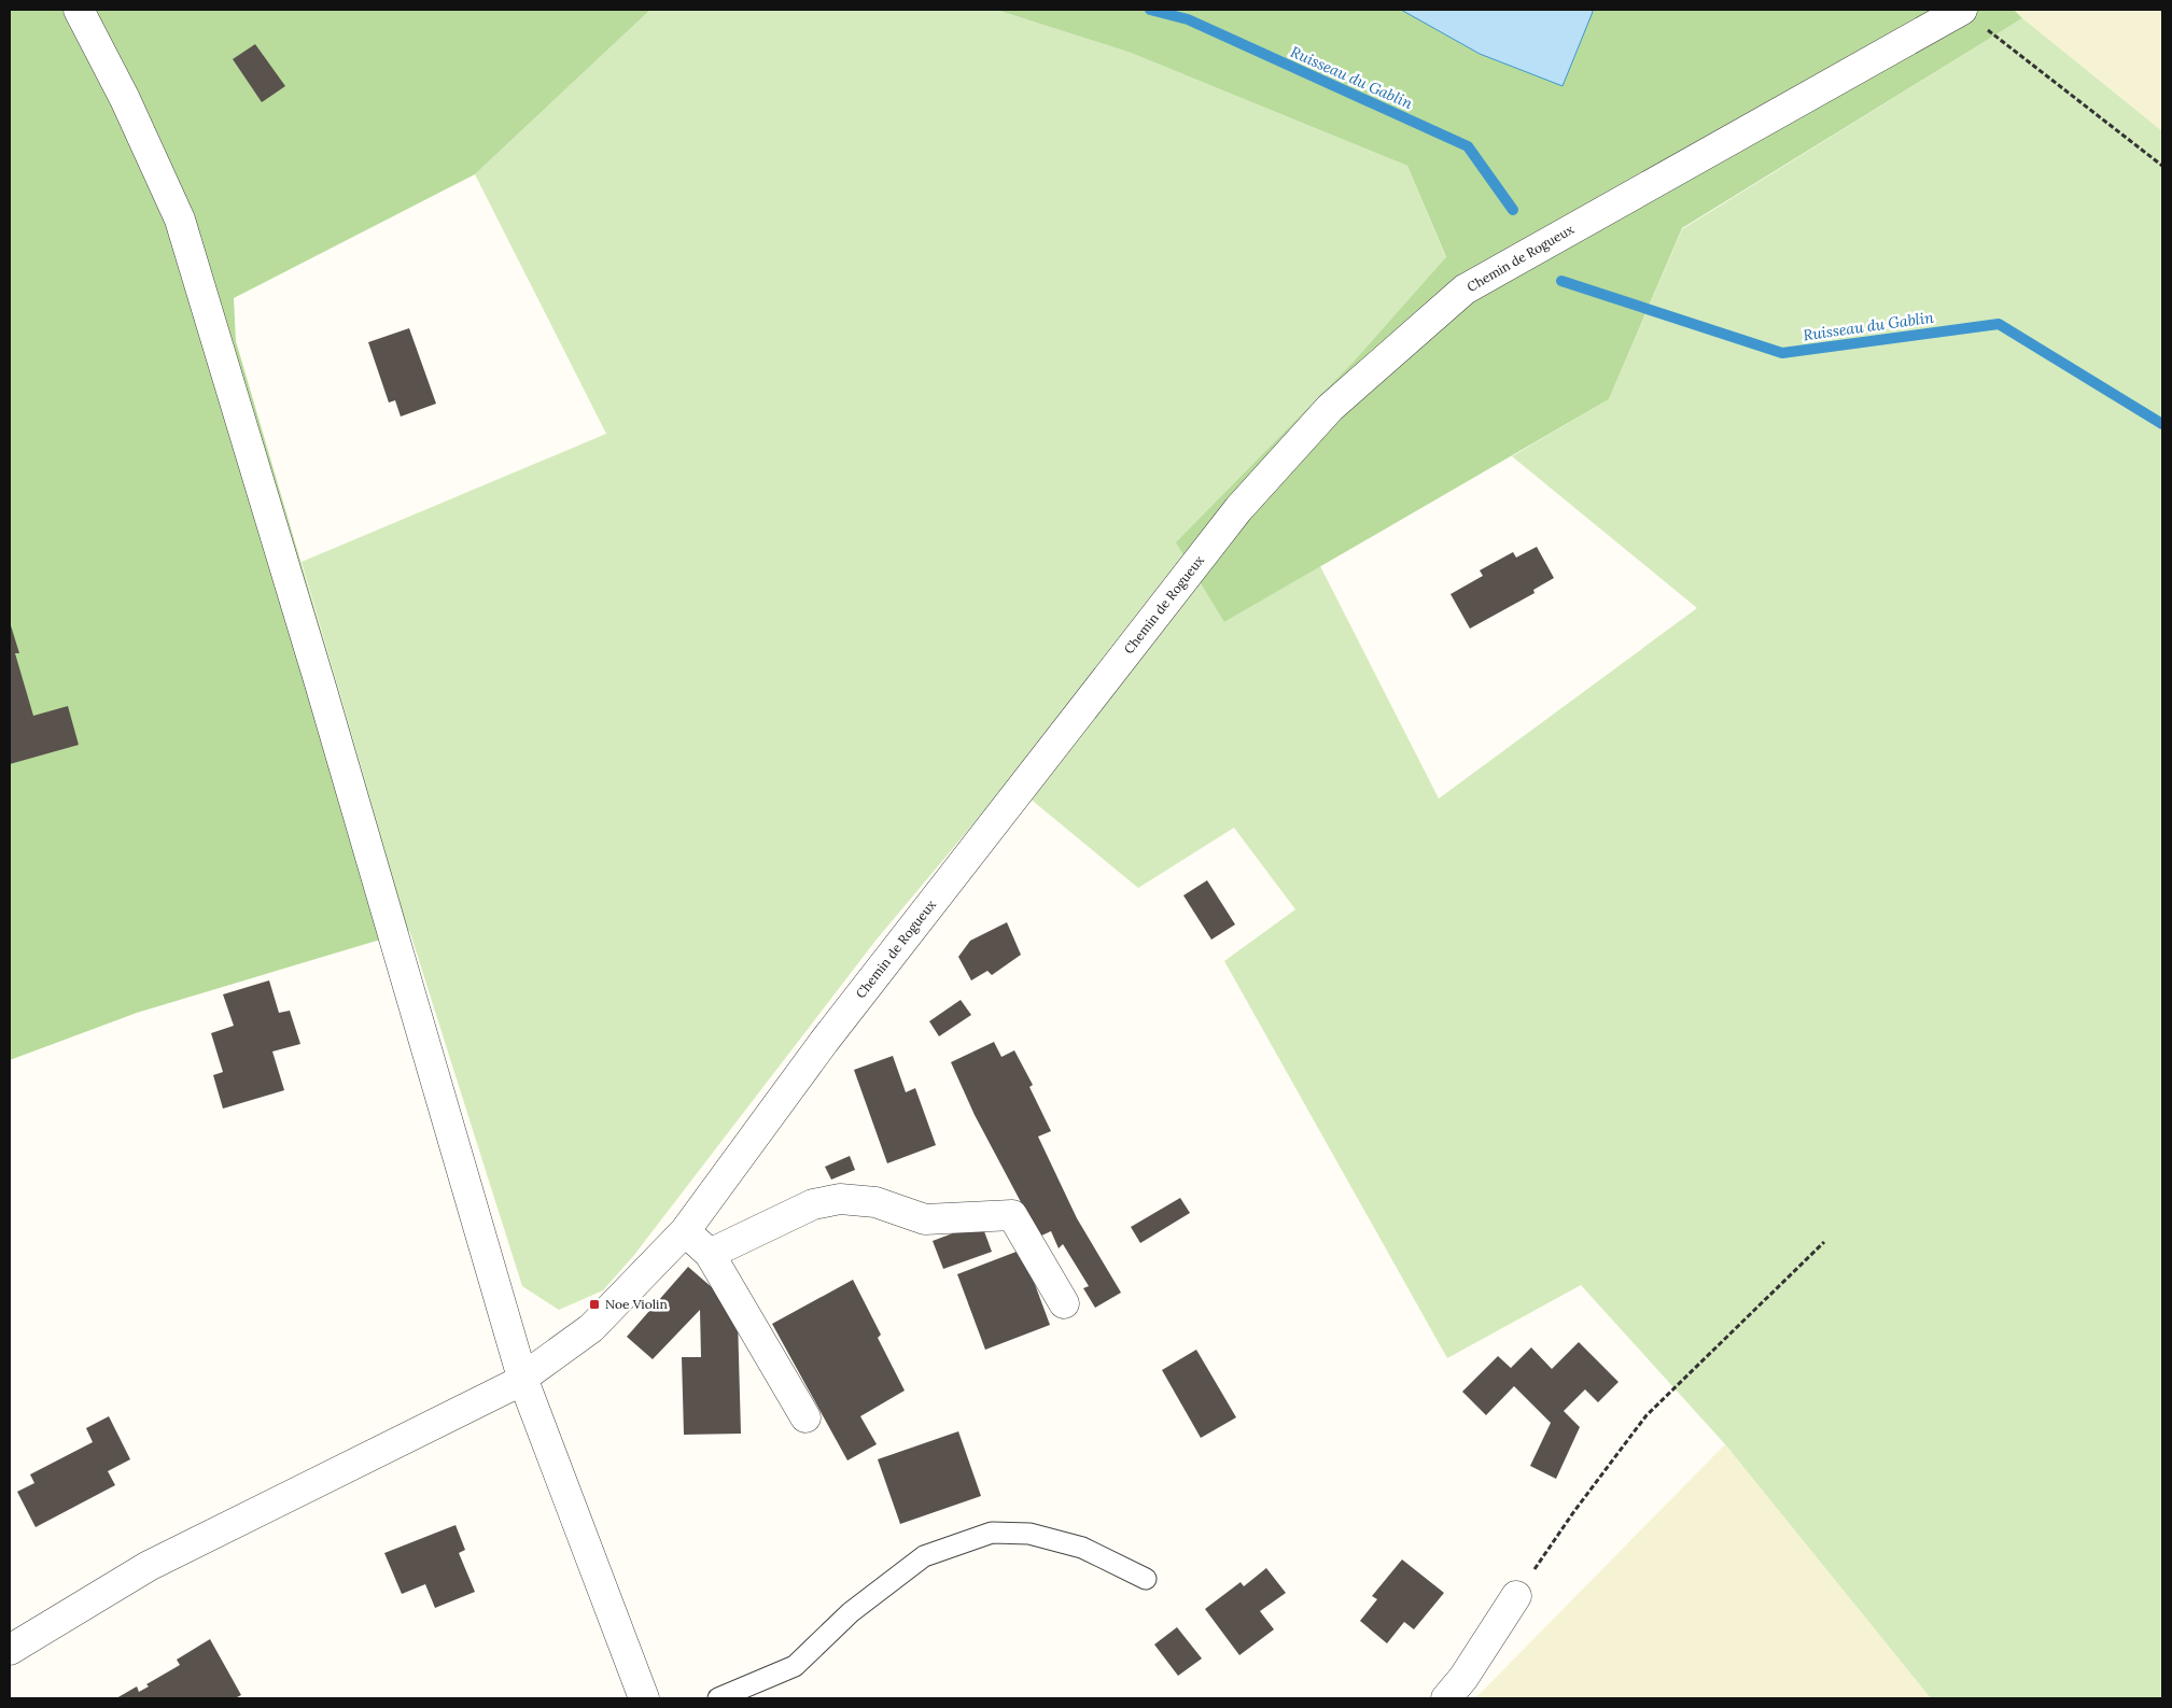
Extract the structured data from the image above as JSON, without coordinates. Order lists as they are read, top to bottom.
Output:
{
  "streets": {
    "street": ["Chemin de Rogueux"]
  },
  "water": ["Ruisseau du Gablin"],
  "places": {
    "transit": ["Noe Violin"]
  }
}
